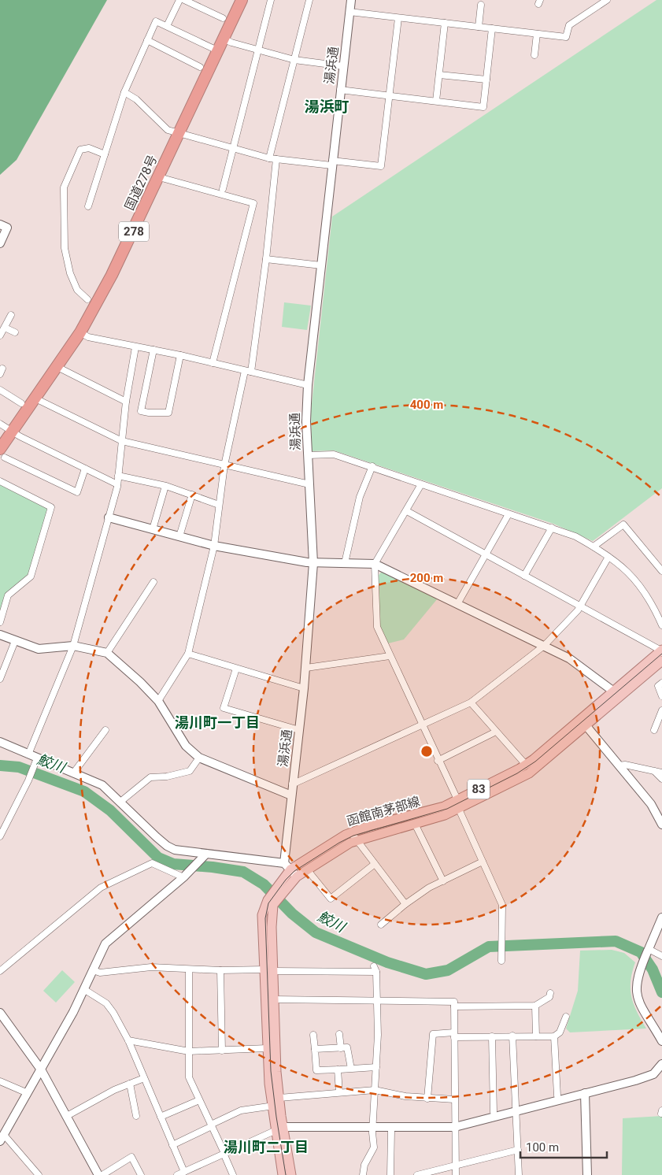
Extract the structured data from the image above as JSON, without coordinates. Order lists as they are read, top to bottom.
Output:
{
  "streets": {
    "highway": ["国道278号", "278"],
    "main road": ["83", "函館南茅部線"],
    "street": ["湯浜通"]
  },
  "crossings": [
    ["湯浜通", "函館南茅部線"],
    ["83", "函館南茅部線"]
  ],
  "districts": ["湯浜町", "湯川町一丁目", "湯川町二丁目"],
  "water": ["鮫川"],
  "scale_bar": "100 m",
  "rings": ["400 m", "200 m"]
}
